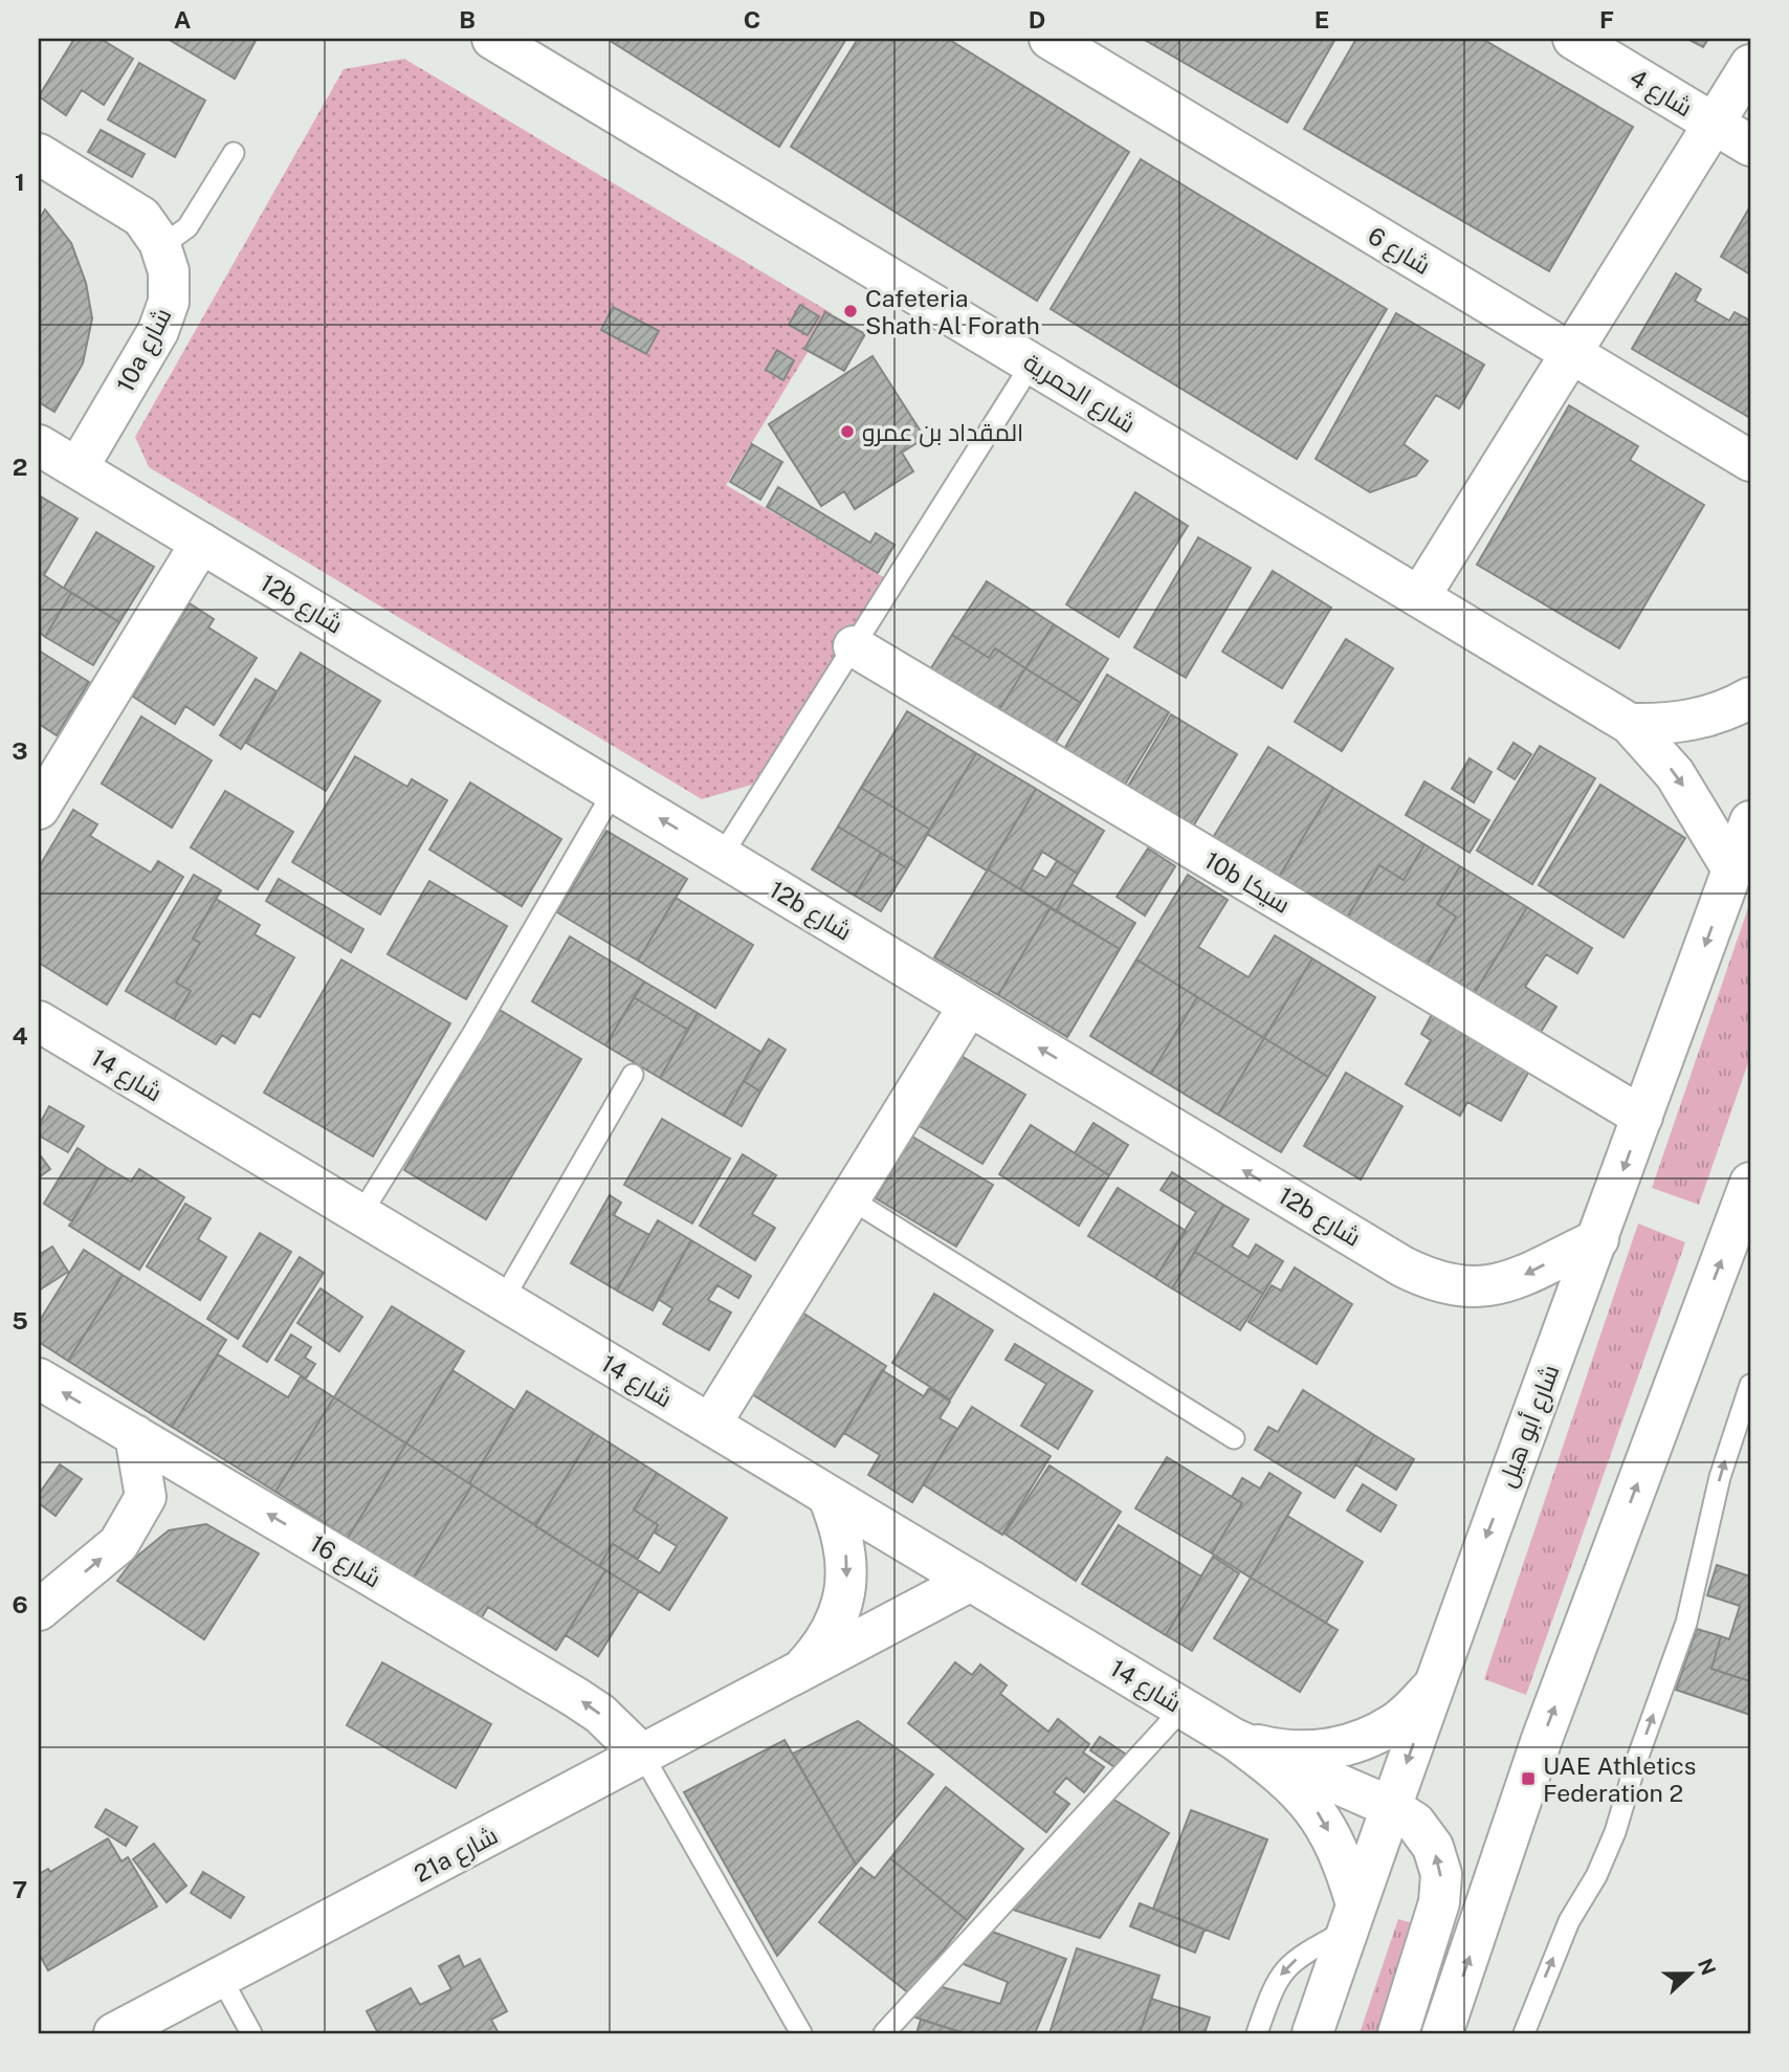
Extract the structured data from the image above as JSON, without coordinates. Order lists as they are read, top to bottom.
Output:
{
  "streets": {
    "street": [
      "شارع 4",
      "شارع 6",
      "10a شارع",
      "شارع الحمرية",
      "12b شارع",
      "10b سيكا",
      "شارع 14",
      "شارع أبو هيل",
      "شارع 16",
      "21a شارع"
    ]
  },
  "crossings": [
    ["10a شارع", "12b شارع"],
    ["شارع الحمرية", "شارع أبو هيل"],
    ["12b شارع", "شارع أبو هيل"],
    ["10b سيكا", "شارع أبو هيل"],
    ["شارع 14", "شارع أبو هيل"],
    ["شارع 14", "21a شارع"],
    ["شارع 16", "21a شارع"]
  ],
  "one_way": ["12b شارع", "شارع 16"],
  "places": {
    "other": ["Cafeteria Shath Al Forath", "المقداد بن عمرو"],
    "transit": ["UAE Athletics Federation 2"]
  },
  "north": "right",
  "grid": {
    "columns": [
      "A",
      "B",
      "C",
      "D",
      "E",
      "F"
    ],
    "rows": [
      "1",
      "2",
      "3",
      "4",
      "5",
      "6",
      "7"
    ]
  }
}
